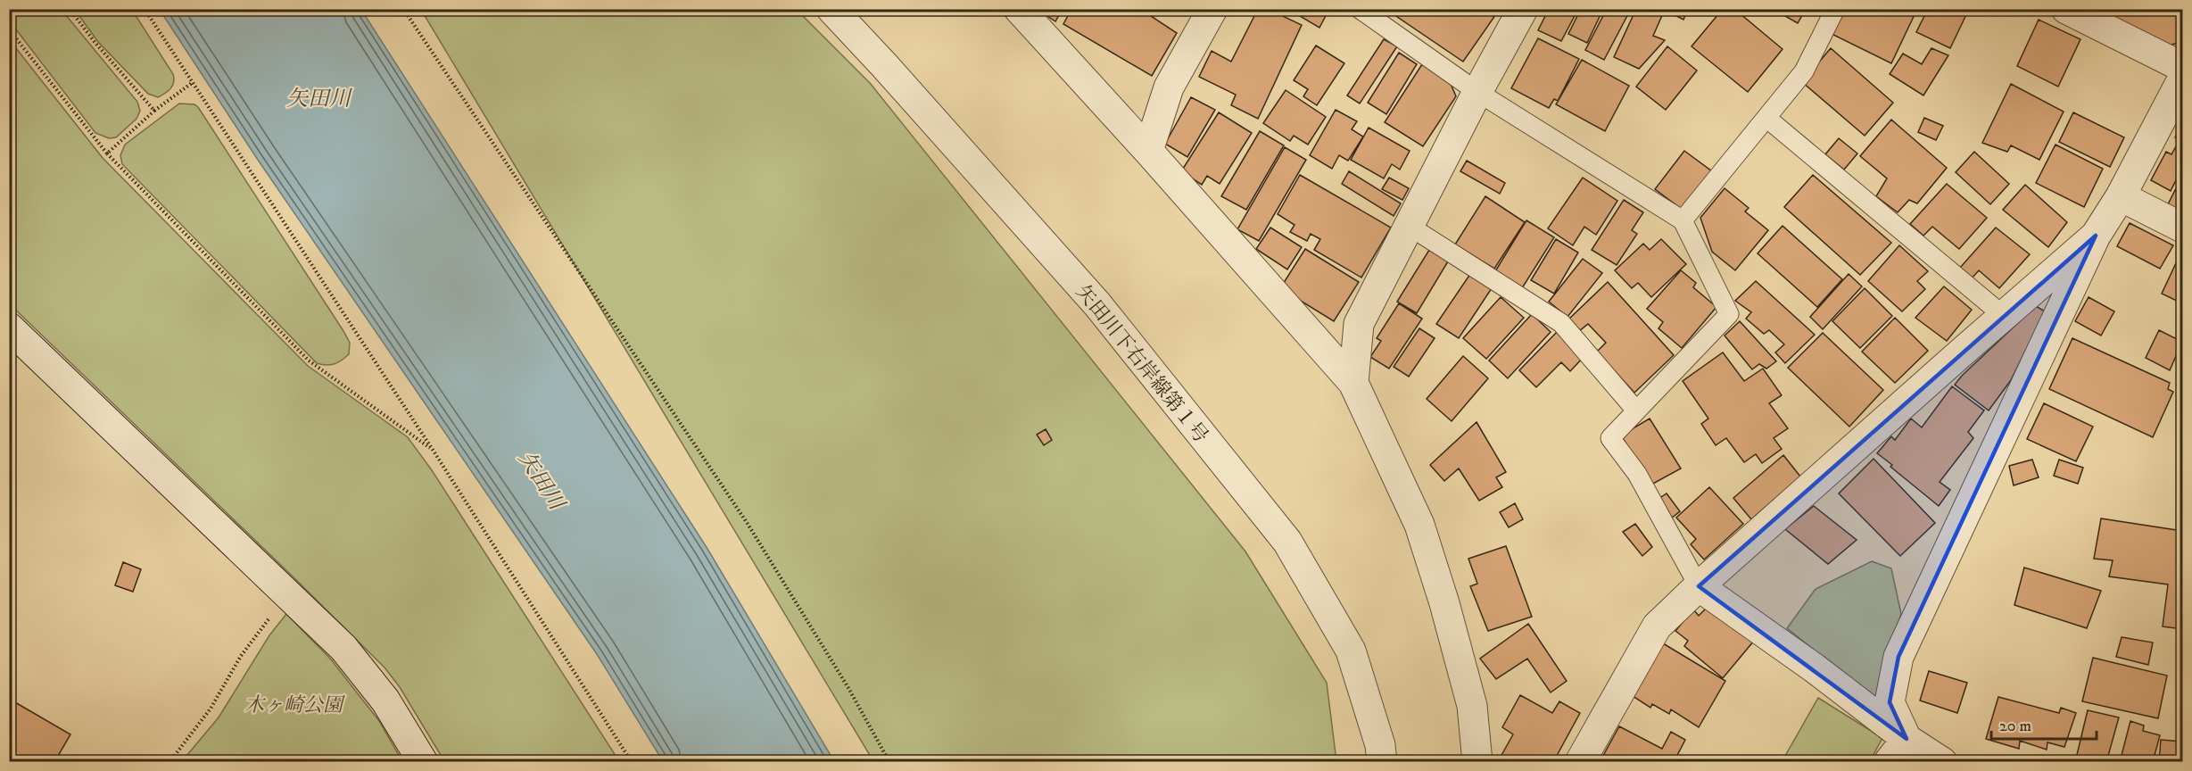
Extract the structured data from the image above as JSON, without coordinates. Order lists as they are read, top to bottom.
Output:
{
  "streets": {
    "street": ["矢田川下右岸線第１号"]
  },
  "water": ["矢田川"],
  "parks": ["木ヶ崎公園"],
  "scale_bar": "20 m"
}
